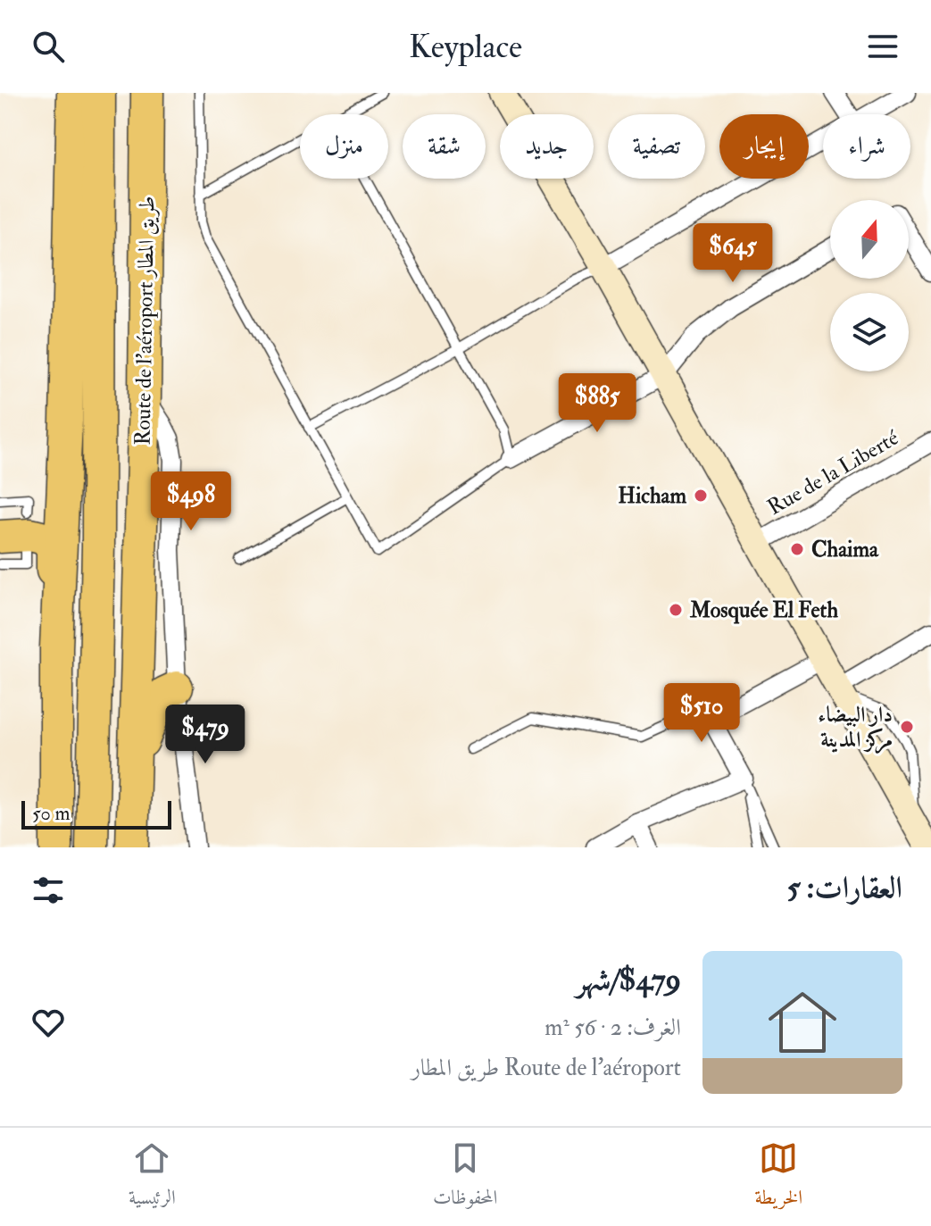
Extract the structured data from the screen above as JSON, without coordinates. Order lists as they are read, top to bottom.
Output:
{
  "streets": {
    "highway": ["Route de l'aéroport طريق المطار"],
    "street": ["Rue de la Liberté"]
  },
  "places": [
    "Hicham",
    "Chaima",
    "Mosquée El Feth",
    "دار البيضاء مركز المدينة"
  ],
  "scale_bar": "50 m",
  "north": "top",
  "page": {
    "header": "Keyplace",
    "chip": [
      "شراء",
      "إيجار",
      "تصفية",
      "جديد",
      "شقة",
      "منزل"
    ],
    "price": [
      "$645",
      "$885",
      "$498",
      "$510",
      "$479"
    ],
    "scale": "50 m",
    "heading": "العقارات: 5",
    "list": [
      {
        "name": "$479/شهر",
        "note": "الغرف: 2 · 56 m² · Route de l'aéroport طريق المطار"
      }
    ],
    "tabs": ["الخريطة", "المحفوظات", "الرئيسية"]
  }
}
